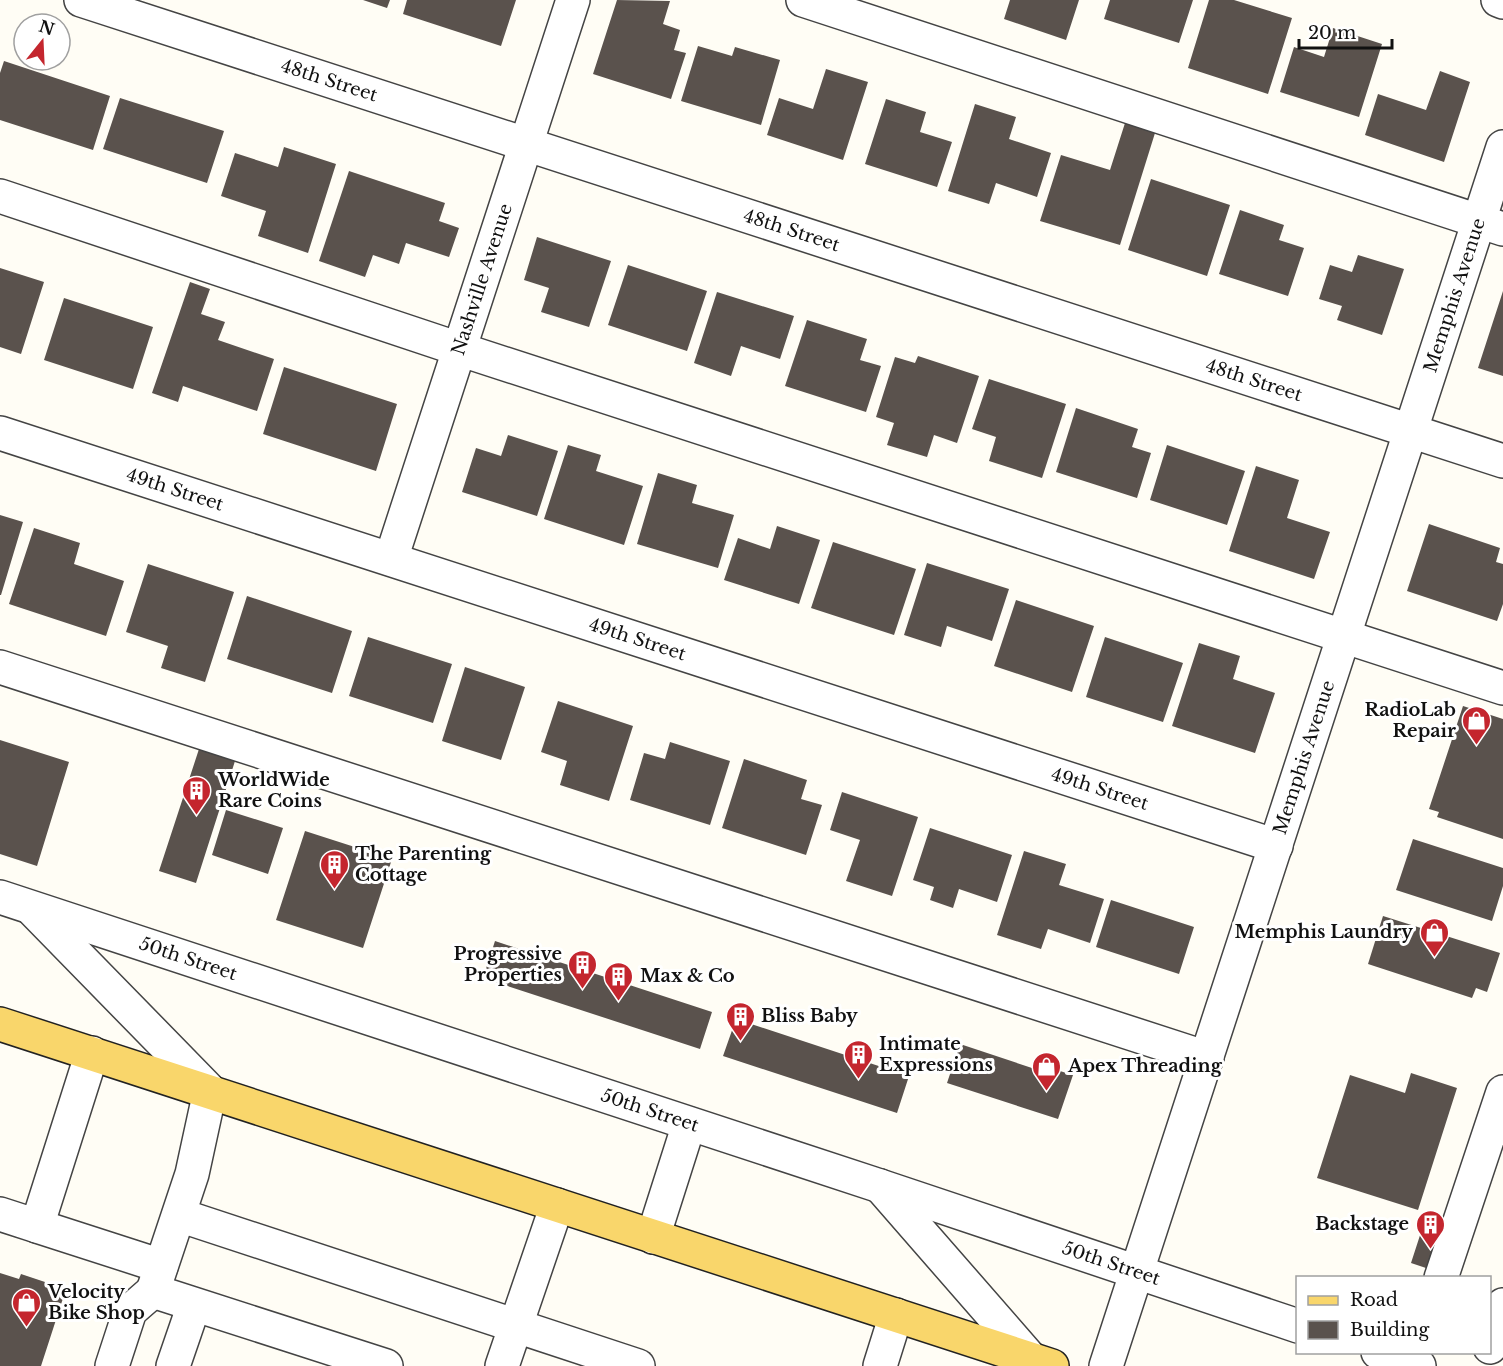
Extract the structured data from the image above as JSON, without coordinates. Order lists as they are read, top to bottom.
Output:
{
  "streets": {
    "street": [
      "48th Street",
      "Nashville Avenue",
      "Memphis Avenue",
      "49th Street",
      "50th Street"
    ]
  },
  "crossings": [
    ["48th Street", "Nashville Avenue"],
    ["48th Street", "Memphis Avenue"],
    ["Nashville Avenue", "49th Street"],
    ["Memphis Avenue", "49th Street"],
    ["Memphis Avenue", "50th Street"]
  ],
  "places": {
    "shop": [
      "RadioLab Repair",
      "Memphis Laundry",
      "Apex Threading",
      "Velocity Bike Shop"
    ],
    "building": [
      "WorldWide Rare Coins",
      "The Parenting Cottage",
      "Progressive Properties",
      "Max & Co",
      "Bliss Baby",
      "Intimate Expressions",
      "Backstage"
    ]
  },
  "legend": ["Road", "Building"],
  "scale_bar": "20 m",
  "north": "top"
}
